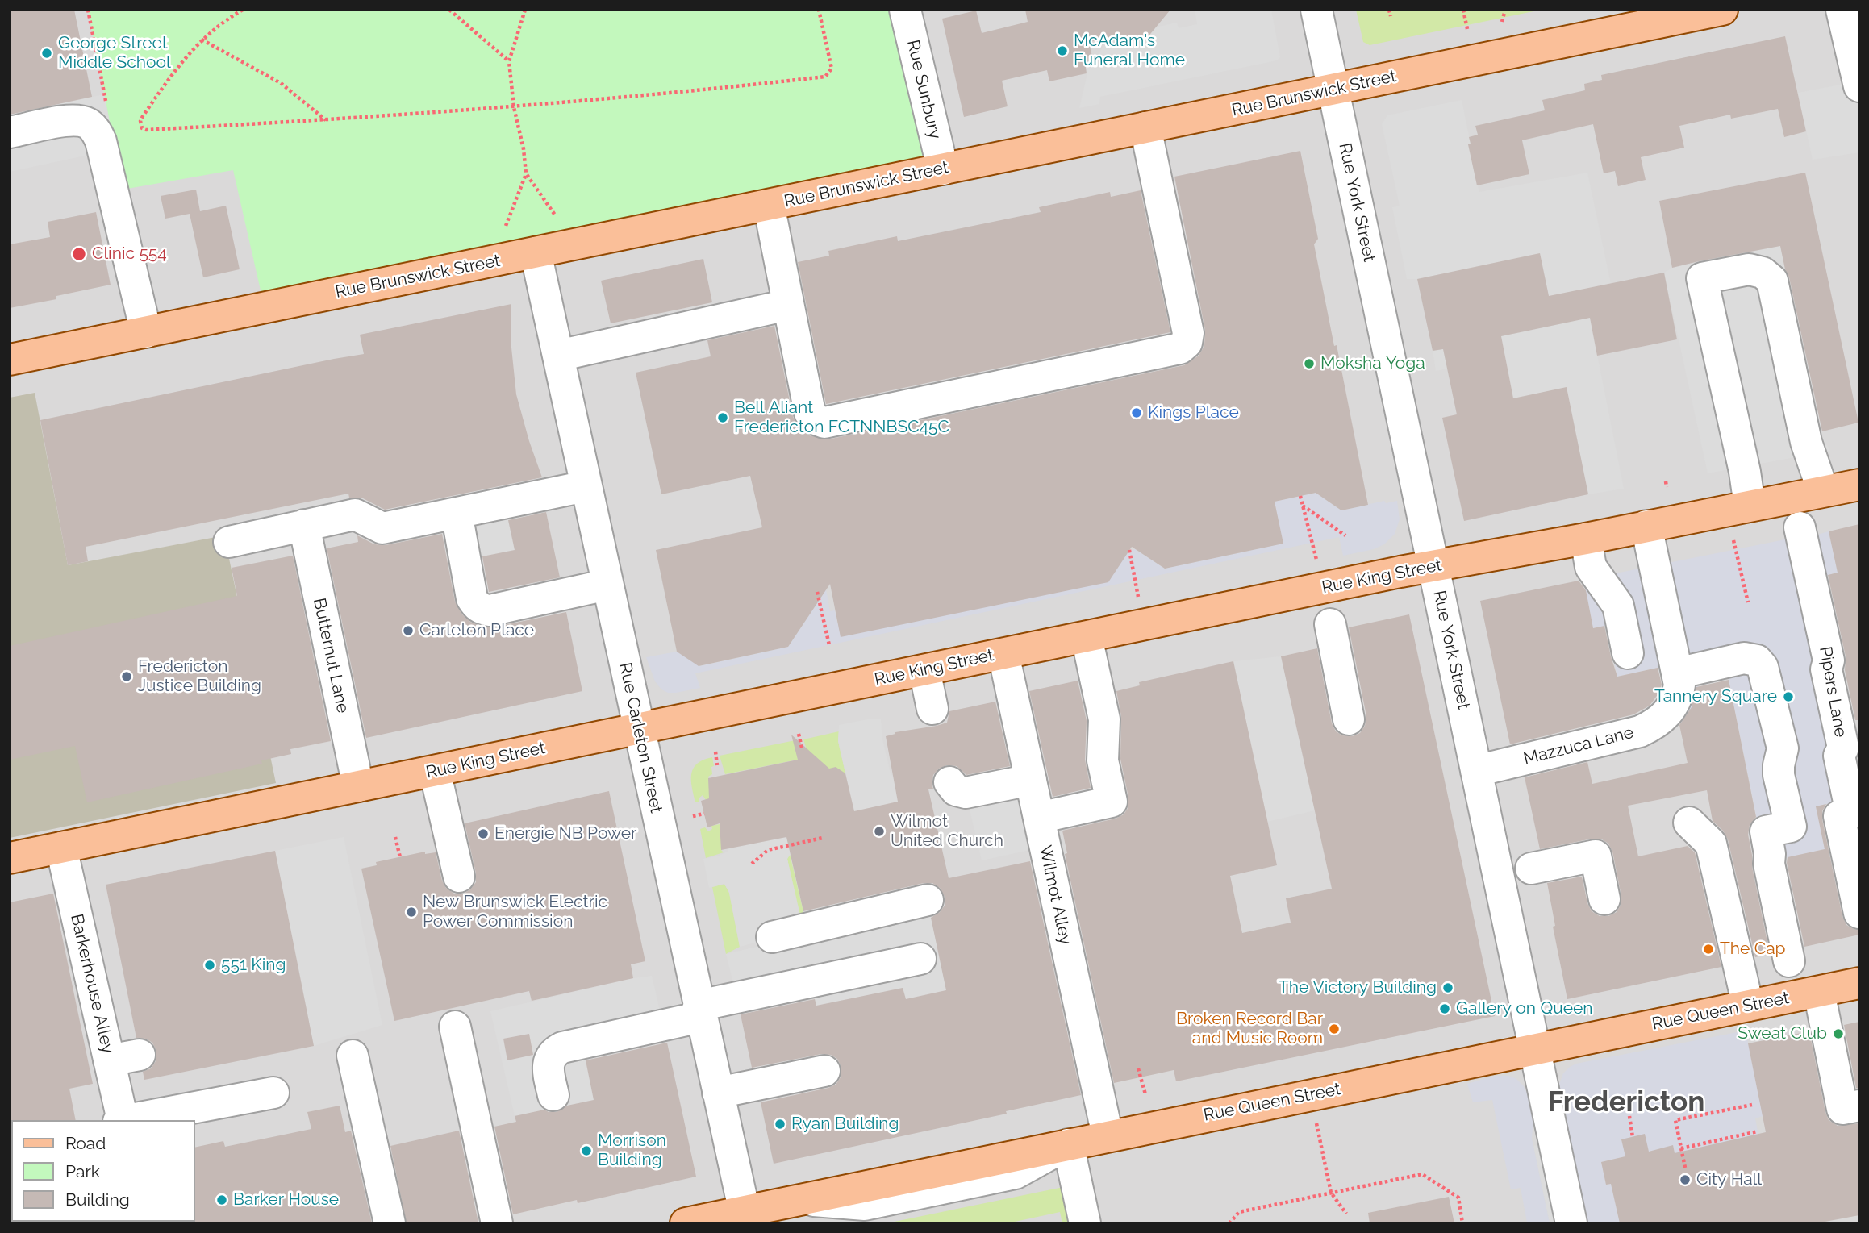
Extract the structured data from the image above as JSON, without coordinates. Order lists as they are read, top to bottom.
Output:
{
  "streets": {
    "main road": ["Rue Brunswick Street", "Rue King Street", "Rue Queen Street"],
    "street": [
      "Rue Sunbury",
      "Rue York Street",
      "Butternut Lane",
      "Pipers Lane",
      "Rue Carleton Street",
      "Mazzuca Lane",
      "Wilmot Alley",
      "Barkerhouse Alley"
    ]
  },
  "crossings": [
    ["Rue Sunbury", "Rue Brunswick Street"],
    ["Rue Brunswick Street", "Rue York Street"],
    ["Rue Brunswick Street", "Rue Carleton Street"],
    ["Rue York Street", "Rue King Street"],
    ["Rue York Street", "Mazzuca Lane"],
    ["Rue York Street", "Rue Queen Street"],
    ["Rue King Street", "Butternut Lane"],
    ["Rue King Street", "Rue Carleton Street"],
    ["Rue King Street", "Wilmot Alley"],
    ["Rue King Street", "Barkerhouse Alley"],
    ["Rue Carleton Street", "Rue Queen Street"],
    ["Wilmot Alley", "Rue Queen Street"]
  ],
  "districts": ["Fredericton"],
  "places": [
    "McAdam's Funeral Home",
    "George Street Middle School",
    "Clinic 554",
    "Moksha Yoga",
    "Kings Place",
    "Bell Aliant Fredericton FCTNNBSC45C",
    "Carleton Place",
    "Fredericton Justice Building",
    "Tannery Square",
    "Wilmot United Church",
    "Energie NB Power",
    "New Brunswick Electric Power Commission",
    "The Cap",
    "551 King",
    "The Victory Building",
    "Gallery on Queen",
    "Broken Record Bar and Music Room",
    "Sweat Club",
    "Ryan Building",
    "Morrison Building",
    "City Hall",
    "Barker House"
  ],
  "legend": ["Road", "Park", "Building"]
}
